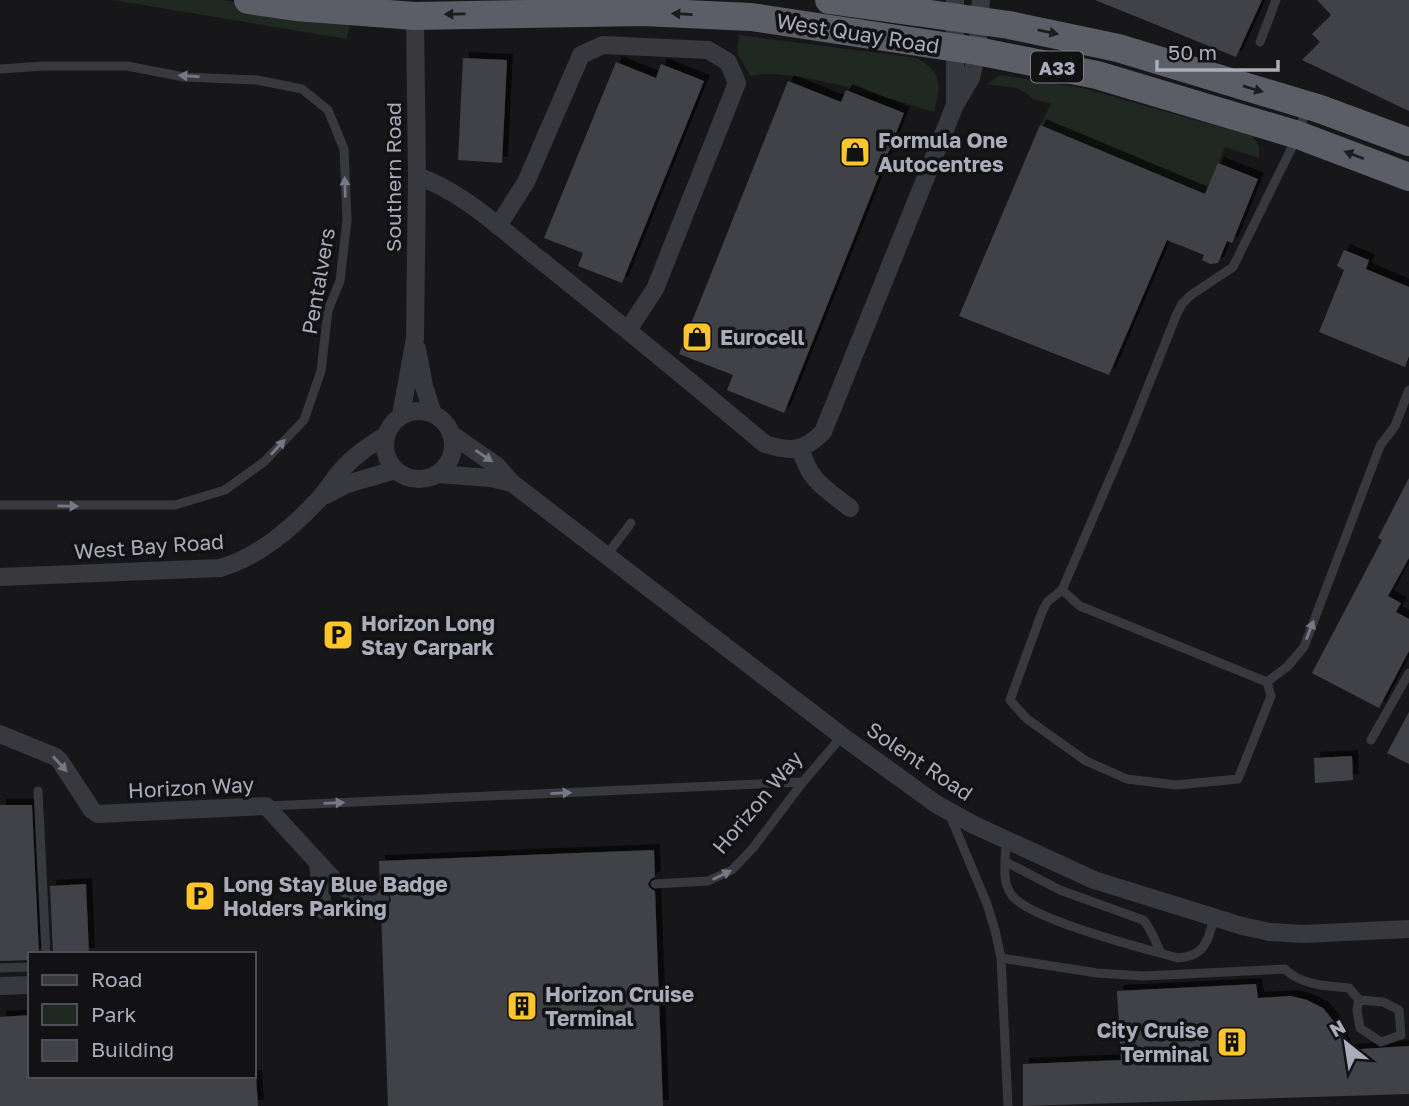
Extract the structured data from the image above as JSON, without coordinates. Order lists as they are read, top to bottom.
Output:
{
  "streets": {
    "highway": ["West Quay Road", "A33"],
    "street": [
      "Southern Road",
      "West Bay Road",
      "Solent Road",
      "Horizon Way"
    ],
    "lane": ["Pentalvers"]
  },
  "crossings": [
    ["West Quay Road", "Southern Road"],
    ["Southern Road", "West Bay Road"],
    ["Southern Road", "Solent Road"],
    ["West Bay Road", "Solent Road"],
    ["Solent Road", "Horizon Way"]
  ],
  "one_way": ["Horizon Way"],
  "places": {
    "shop": ["Formula One Autocentres", "Eurocell"],
    "parking": ["Horizon Long Stay Carpark", "Long Stay Blue Badge Holders Parking"],
    "building": ["Horizon Cruise Terminal", "City Cruise Terminal"]
  },
  "legend": ["Road", "Park", "Building"],
  "scale_bar": "50 m",
  "north": "top left"
}
